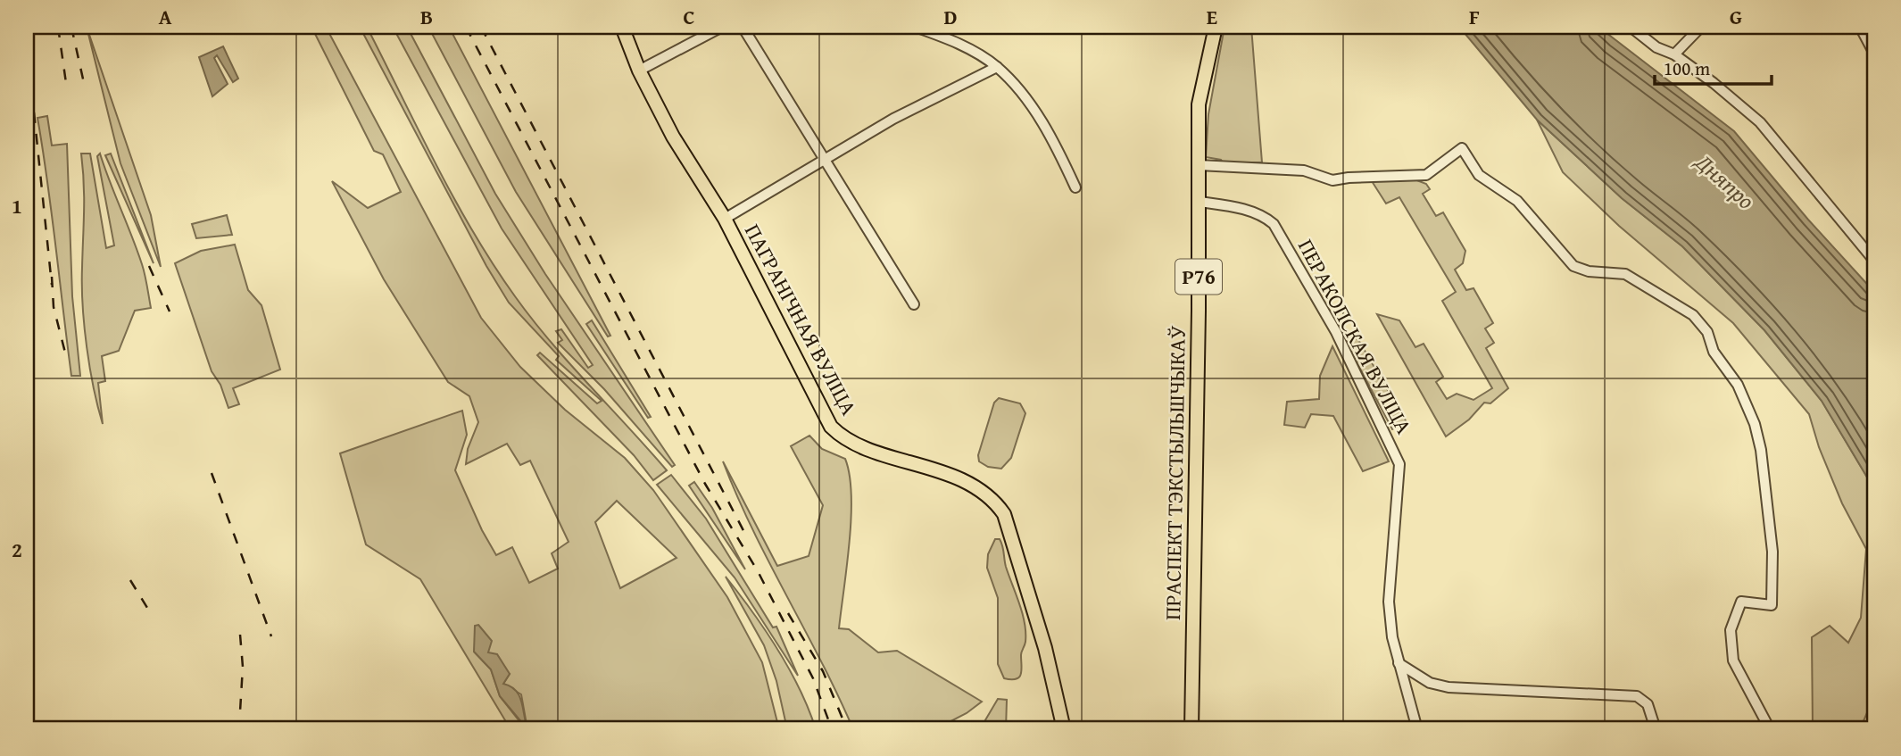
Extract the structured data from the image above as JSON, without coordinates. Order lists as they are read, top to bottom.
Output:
{
  "streets": {
    "main road": ["Р76", "ПАГРАНІЧНАЯ ВУЛІЦА", "ПРАСПЕКТ ТЭКСТЫЛЬШЧЫКАЎ"],
    "street": ["ПЕРАКОПСКАЯ ВУЛІЦА"]
  },
  "crossings": [
    ["ПЕРАКОПСКАЯ ВУЛІЦА", "ПРАСПЕКТ ТЭКСТЫЛЬШЧЫКАЎ"]
  ],
  "water": ["Дняпро"],
  "scale_bar": "100 m",
  "grid": {
    "columns": [
      "A",
      "B",
      "C",
      "D",
      "E",
      "F",
      "G"
    ],
    "rows": ["1", "2"]
  }
}
